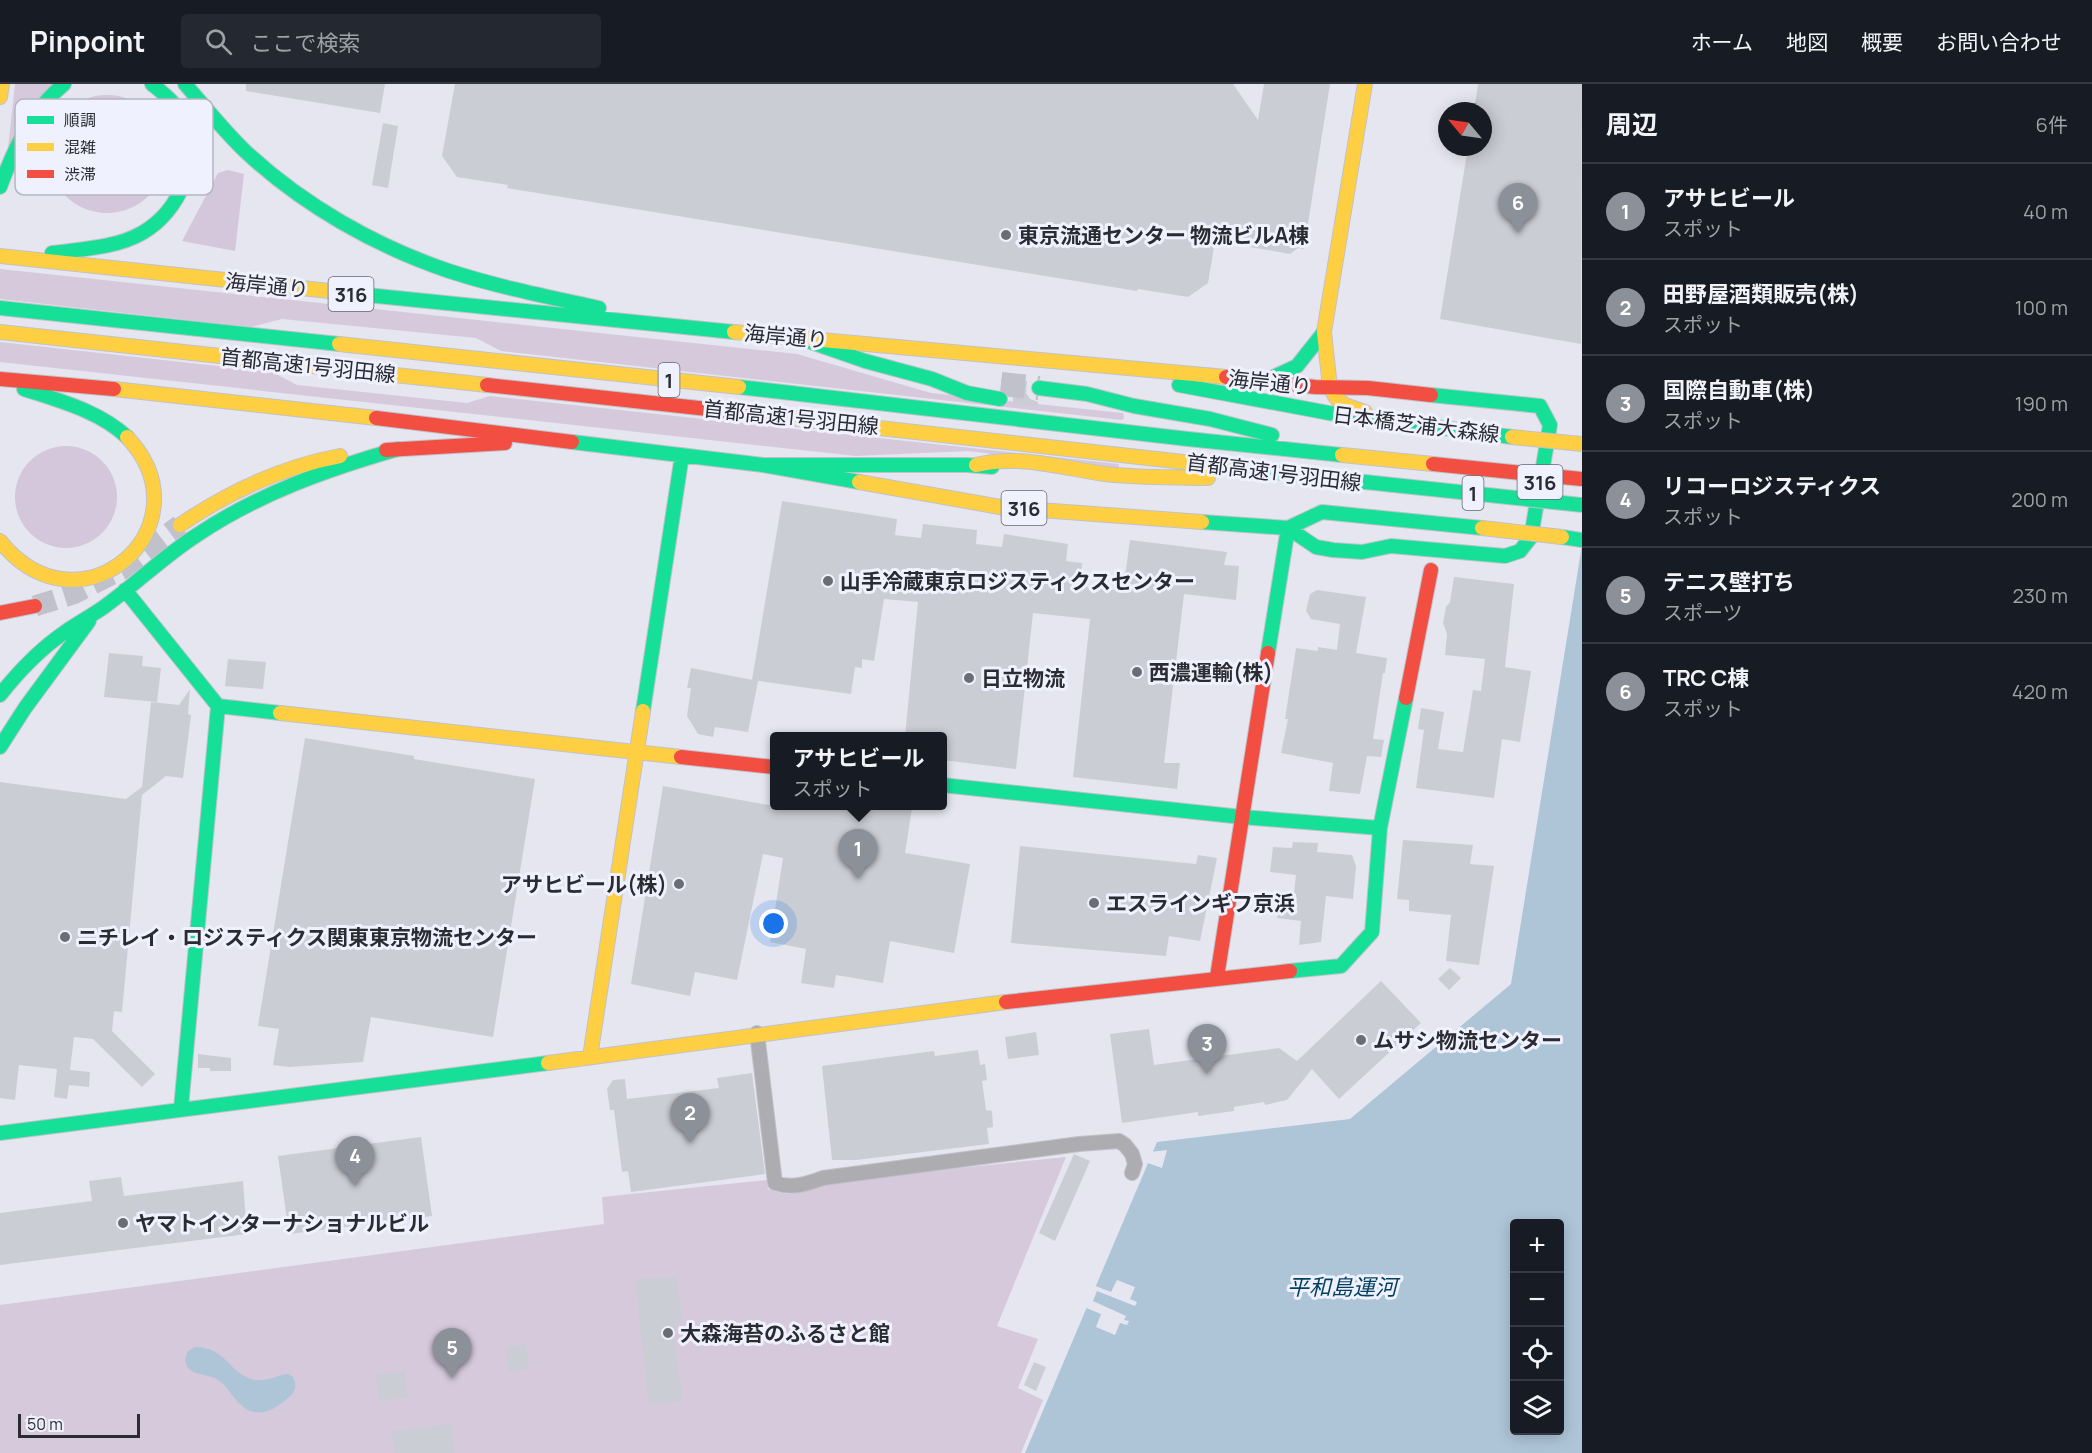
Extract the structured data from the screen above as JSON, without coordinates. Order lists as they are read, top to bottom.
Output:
{
  "streets": {
    "main road": [
      "海岸通り",
      "316",
      "首都高速1号羽田線",
      "1",
      "日本橋芝浦大森線"
    ]
  },
  "crossings": [
    ["海岸通り", "316"],
    ["海岸通り", "日本橋芝浦大森線"]
  ],
  "water": ["平和島運河"],
  "places": [
    "東京流通センター 物流ビルA棟",
    "山手冷蔵東京ロジスティクスセンター",
    "西濃運輸(株)",
    "日立物流",
    "アサヒビール(株)",
    "エスラインギフ京浜",
    "ニチレイ・ロジスティクス関東東京物流センター",
    "ムサシ物流センター",
    "ヤマトインターナショナルビル",
    "大森海苔のふるさと館"
  ],
  "legend": ["順調", "混雑", "渋滞"],
  "scale_bar": "50 m",
  "north": "top left",
  "page": {
    "header": "Pinpoint",
    "search": "ここで検索",
    "nav": [
      "ホーム",
      "地図",
      "概要",
      "お問い合わせ"
    ],
    "heading": ["周辺", "6件"],
    "list": [
      {
        "mark": "1",
        "name": "アサヒビール",
        "note": "スポット",
        "value": "40 m"
      },
      {
        "mark": "2",
        "name": "田野屋酒類販売(株)",
        "note": "スポット",
        "value": "100 m"
      },
      {
        "mark": "3",
        "name": "国際自動車(株)",
        "note": "スポット",
        "value": "190 m"
      },
      {
        "mark": "4",
        "name": "リコーロジスティクス",
        "note": "スポット",
        "value": "200 m"
      },
      {
        "mark": "5",
        "name": "テニス壁打ち",
        "note": "スポーツ",
        "value": "230 m"
      },
      {
        "mark": "6",
        "name": "TRC C棟",
        "note": "スポット",
        "value": "420 m"
      }
    ],
    "pins": [
      "6",
      "1",
      "3",
      "2",
      "4",
      "5"
    ],
    "popup": ["アサヒビール", "スポット"],
    "map_buttons": ["+", "−"],
    "scale": "50 m"
  }
}
